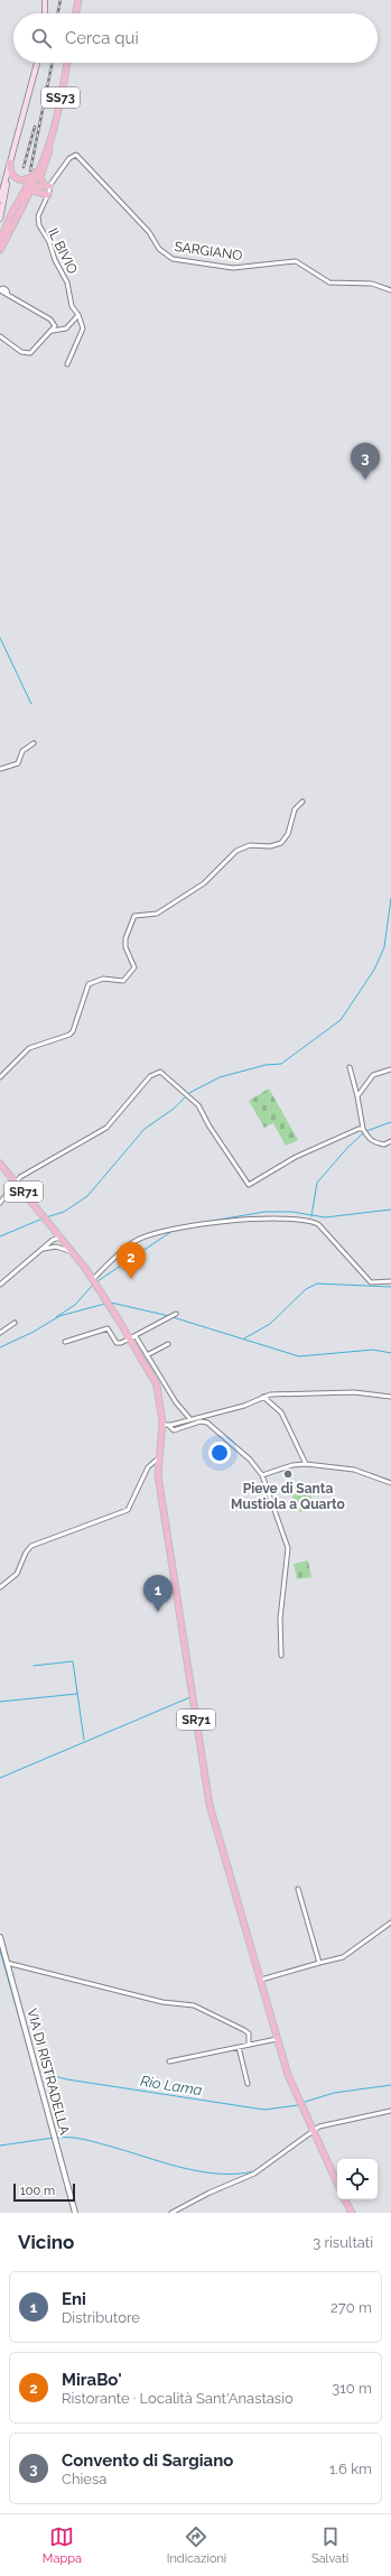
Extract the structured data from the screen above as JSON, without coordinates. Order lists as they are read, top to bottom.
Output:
{
  "streets": {
    "main road": ["SS73", "SR71"],
    "street": ["IL BIVIO", "SARGIANO", "VIA DI RISTRADELLA"]
  },
  "crossings": [
    ["IL BIVIO", "SARGIANO"]
  ],
  "water": ["Rio Lama"],
  "places": ["Pieve di Santa Mustiola a Quarto"],
  "scale_bar": "100 m",
  "page": {
    "search": "Cerca qui",
    "pins": ["3", "2", "1"],
    "scale": "100 m",
    "heading": ["Vicino", "3 risultati"],
    "list": [
      {
        "mark": "1",
        "name": "Eni",
        "note": "Distributore",
        "value": "270 m"
      },
      {
        "mark": "2",
        "name": "MiraBo'",
        "note": "Ristorante · Località Sant'Anastasio",
        "value": "310 m"
      },
      {
        "mark": "3",
        "name": "Convento di Sargiano",
        "note": "Chiesa",
        "value": "1.6 km"
      }
    ],
    "nav": ["Mappa", "Indicazioni", "Salvati"]
  }
}
